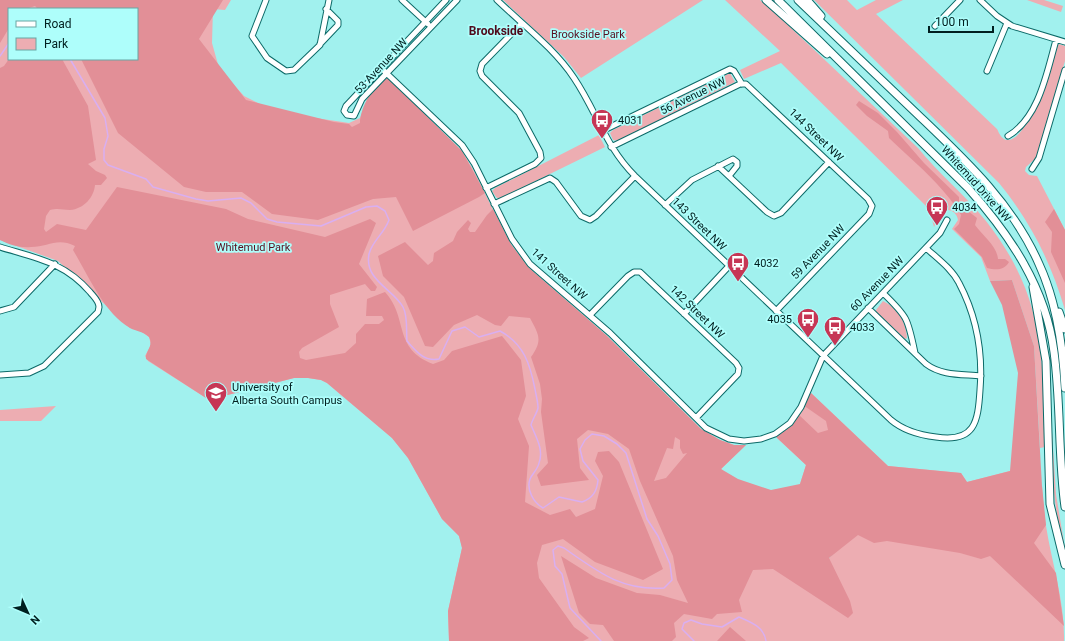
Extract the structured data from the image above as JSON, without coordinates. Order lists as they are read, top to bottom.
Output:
{
  "streets": {
    "highway": ["Whitemud Drive NW"],
    "street": [
      "53 Avenue NW",
      "56 Avenue NW",
      "144 Street NW",
      "143 Street NW",
      "59 Avenue NW",
      "141 Street NW",
      "60 Avenue NW",
      "142 Street NW"
    ]
  },
  "crossings": [
    ["53 Avenue NW", "141 Street NW"],
    ["56 Avenue NW", "144 Street NW"],
    ["56 Avenue NW", "143 Street NW"],
    ["144 Street NW", "59 Avenue NW"],
    ["143 Street NW", "59 Avenue NW"],
    ["143 Street NW", "60 Avenue NW"],
    ["141 Street NW", "60 Avenue NW"],
    ["141 Street NW", "142 Street NW"]
  ],
  "districts": ["Brookside"],
  "parks": ["Brookside Park", "Whitemud Park"],
  "places": {
    "bus stop": [
      "4031",
      "4034",
      "4032",
      "4035",
      "4033"
    ],
    "school or university": ["University of Alberta South Campus"]
  },
  "legend": ["Road", "Park"],
  "scale_bar": "100 m",
  "north": "bottom right"
}
